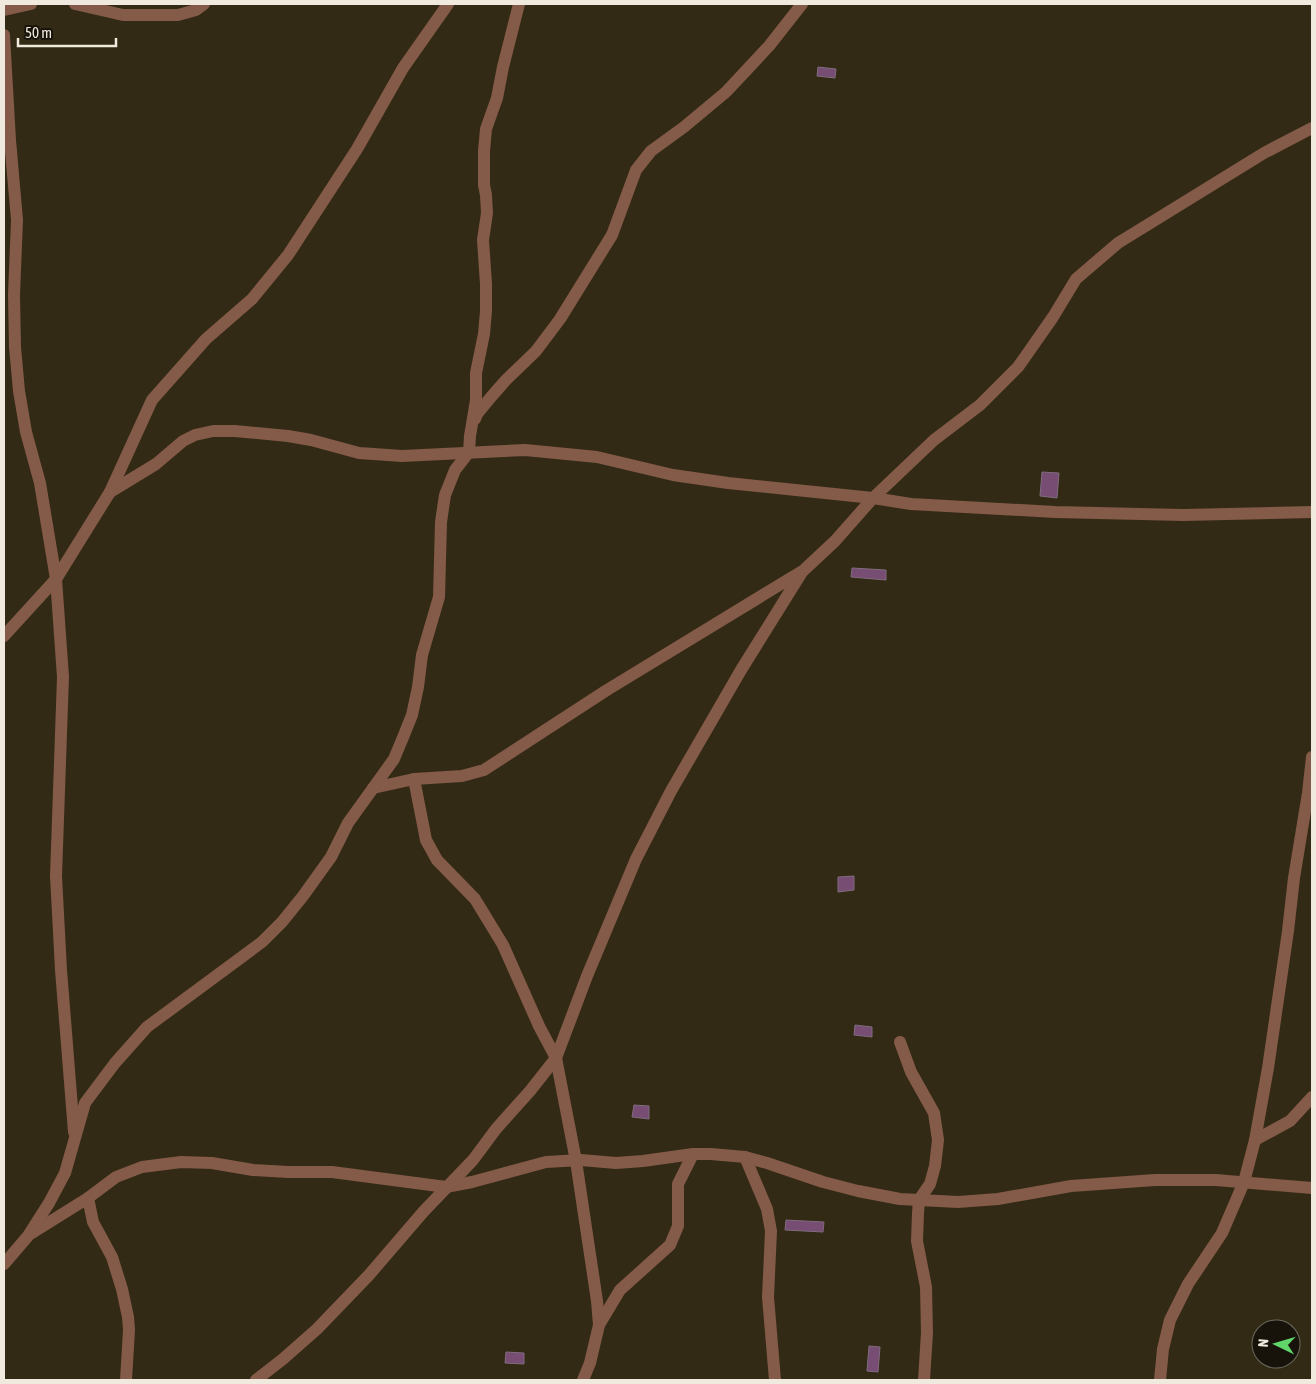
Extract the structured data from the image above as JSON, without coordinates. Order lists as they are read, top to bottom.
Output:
{
  "scale_bar": "50 m",
  "north": "left"
}
